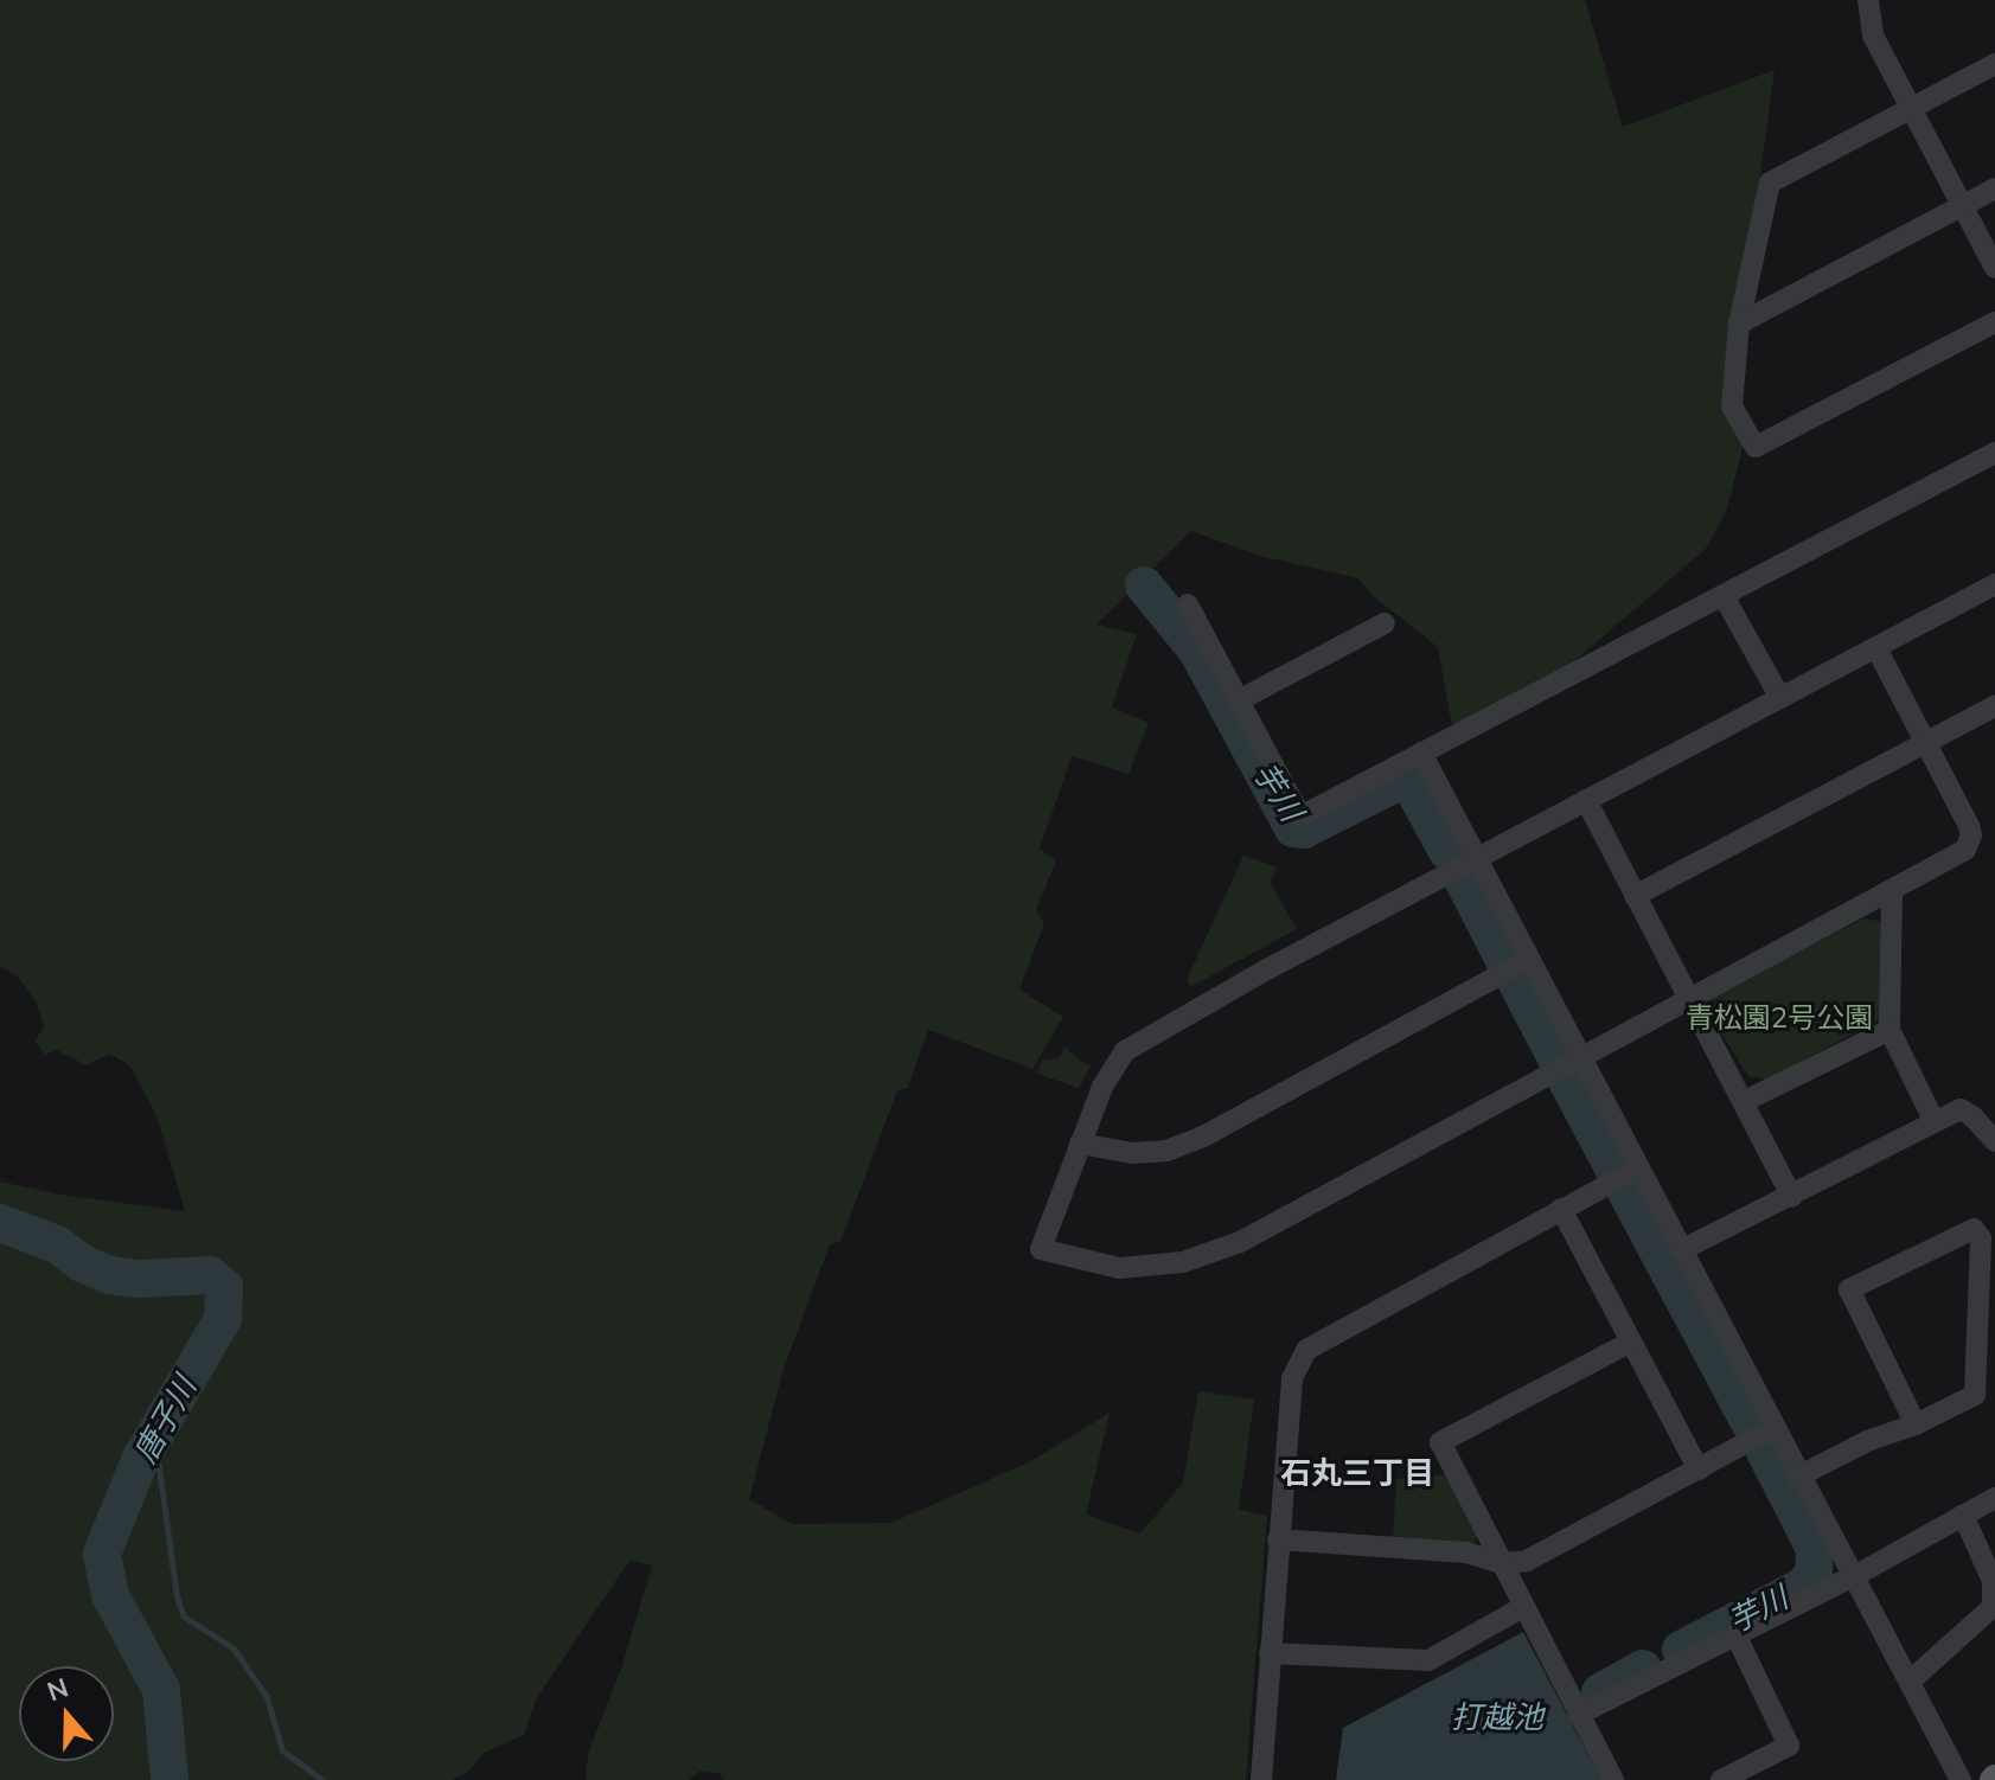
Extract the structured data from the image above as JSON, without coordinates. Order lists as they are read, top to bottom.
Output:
{
  "districts": ["石丸三丁目"],
  "water": ["芋川", "唐子川", "打越池"],
  "parks": ["青松園2号公園"],
  "north": "top"
}
